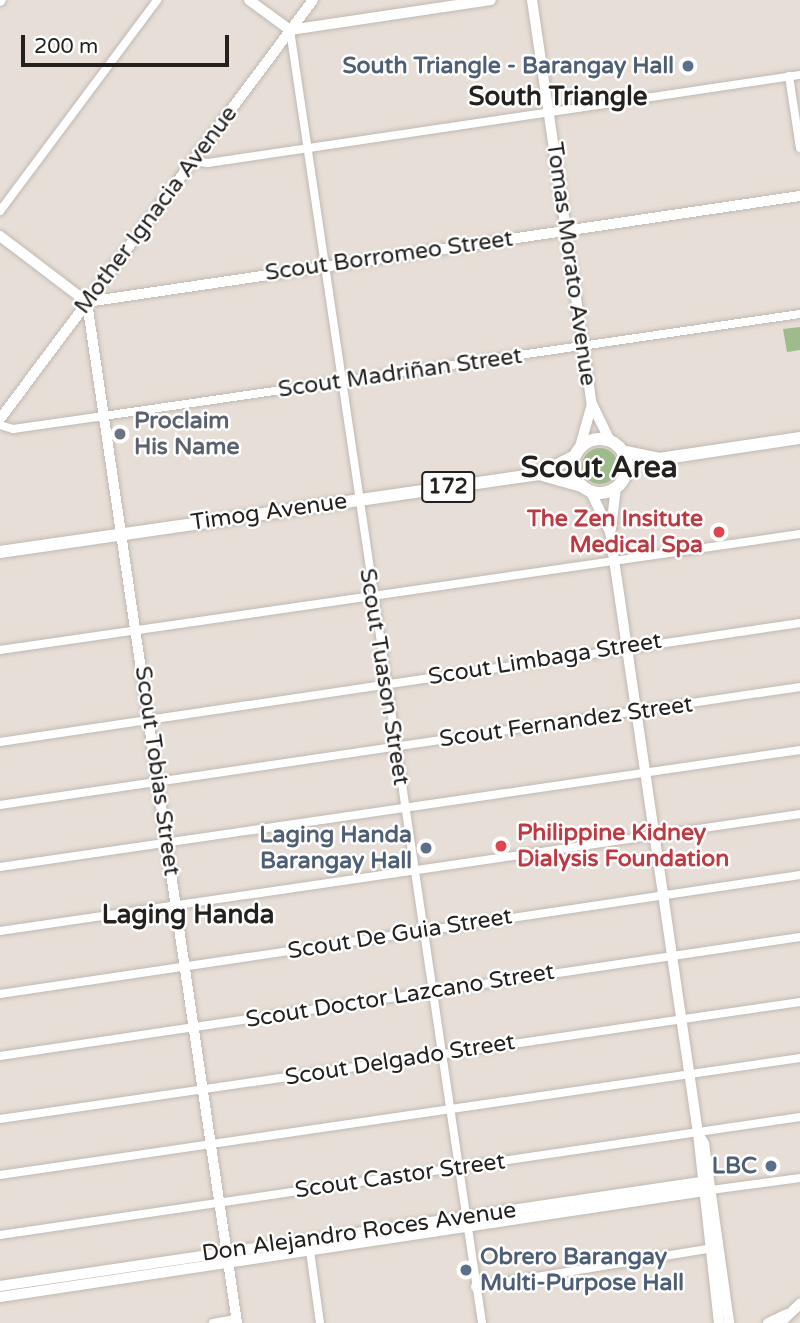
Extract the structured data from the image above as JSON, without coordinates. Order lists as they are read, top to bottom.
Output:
{
  "streets": {
    "main road": ["172", "Timog Avenue"],
    "street": [
      "Mother Ignacia Avenue",
      "Scout Borromeo Street",
      "Tomas Morato Avenue",
      "Scout Madriñan Street",
      "Scout Limbaga Street",
      "Scout Tuason Street",
      "Scout Fernandez Street",
      "Scout Tobias Street",
      "Scout De Guia Street",
      "Scout Doctor Lazcano Street",
      "Scout Delgado Street",
      "Scout Castor Street",
      "Don Alejandro Roces Avenue"
    ]
  },
  "crossings": [
    ["Mother Ignacia Avenue", "Scout Borromeo Street"],
    ["Mother Ignacia Avenue", "Scout Tuason Street"],
    ["Mother Ignacia Avenue", "Scout Tobias Street"],
    ["Scout Borromeo Street", "Tomas Morato Avenue"],
    ["Scout Borromeo Street", "Scout Tuason Street"],
    ["Scout Borromeo Street", "Scout Tobias Street"],
    ["Tomas Morato Avenue", "Scout Madriñan Street"],
    ["Tomas Morato Avenue", "172"],
    ["Tomas Morato Avenue", "Timog Avenue"],
    ["Scout Madriñan Street", "Scout Tuason Street"],
    ["Scout Madriñan Street", "Scout Tobias Street"],
    ["172", "Timog Avenue"],
    ["Timog Avenue", "Scout Tuason Street"],
    ["Timog Avenue", "Scout Tobias Street"],
    ["Scout Limbaga Street", "Scout Tuason Street"],
    ["Scout Limbaga Street", "Scout Tobias Street"],
    ["Scout Tuason Street", "Scout Fernandez Street"],
    ["Scout Tuason Street", "Scout De Guia Street"],
    ["Scout Tuason Street", "Scout Doctor Lazcano Street"],
    ["Scout Tuason Street", "Scout Delgado Street"],
    ["Scout Tuason Street", "Scout Castor Street"],
    ["Scout Tuason Street", "Don Alejandro Roces Avenue"],
    ["Scout Fernandez Street", "Scout Tobias Street"],
    ["Scout Tobias Street", "Scout De Guia Street"],
    ["Scout Tobias Street", "Scout Doctor Lazcano Street"],
    ["Scout Tobias Street", "Scout Delgado Street"],
    ["Scout Tobias Street", "Scout Castor Street"],
    ["Scout Tobias Street", "Don Alejandro Roces Avenue"]
  ],
  "districts": ["South Triangle", "Scout Area", "Laging Handa"],
  "places": [
    "South Triangle - Barangay Hall",
    "Proclaim His Name",
    "The Zen Insitute Medical Spa",
    "Philippine Kidney Dialysis Foundation",
    "Laging Handa Barangay Hall",
    "LBC",
    "Obrero Barangay Multi-Purpose Hall"
  ],
  "scale_bar": "200 m"
}
